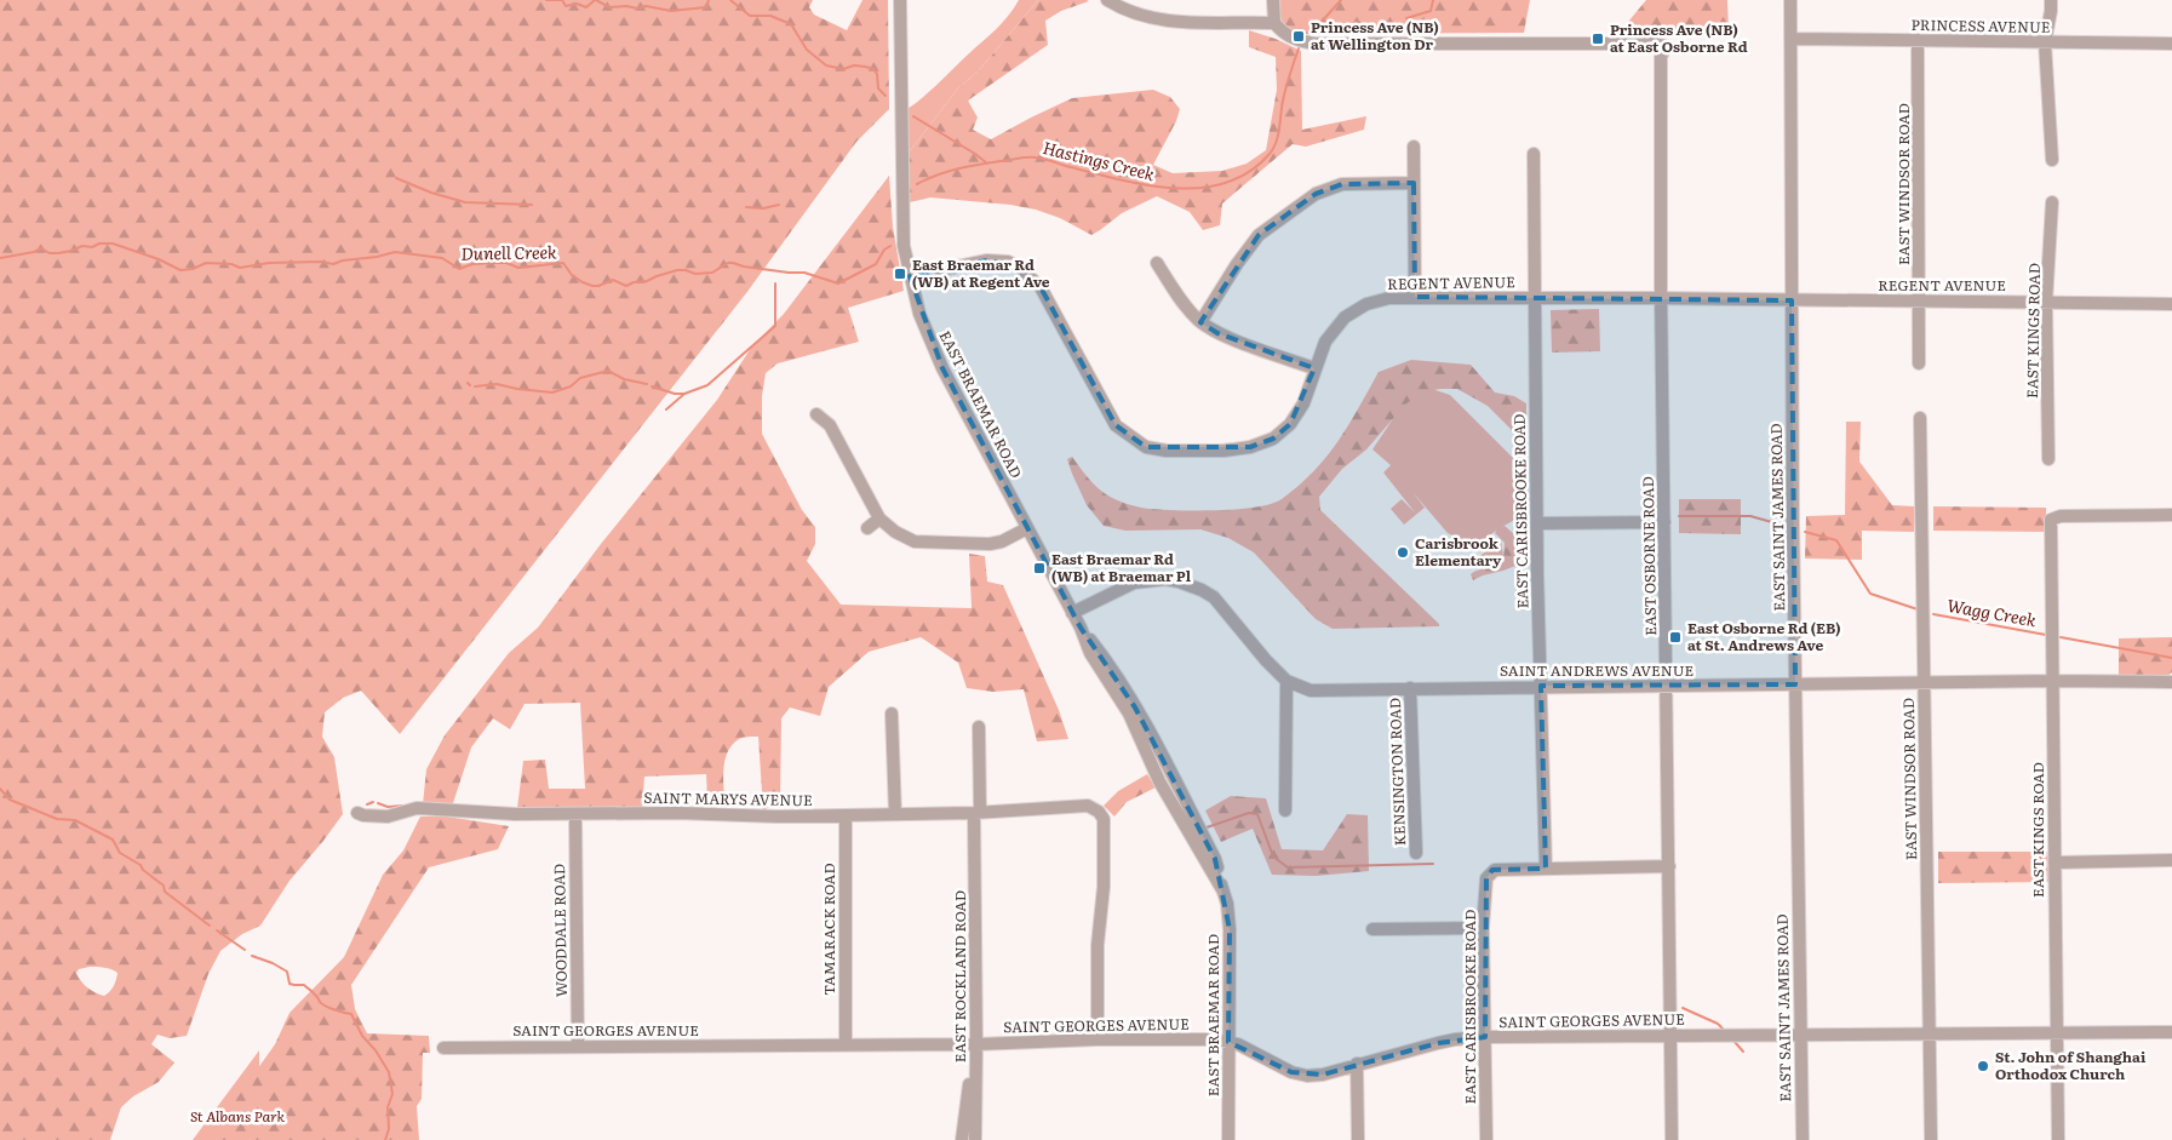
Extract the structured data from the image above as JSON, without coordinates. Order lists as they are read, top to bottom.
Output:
{
  "streets": {
    "street": [
      "PRINCESS AVENUE",
      "EAST WINDSOR ROAD",
      "REGENT AVENUE",
      "EAST KINGS ROAD",
      "EAST BRAEMAR ROAD",
      "EAST CARISBROOKE ROAD",
      "EAST SAINT JAMES ROAD",
      "EAST OSBORNE ROAD",
      "SAINT ANDREWS AVENUE",
      "KENSINGTON ROAD",
      "SAINT MARYS AVENUE",
      "TAMARACK ROAD",
      "WOODDALE ROAD",
      "EAST ROCKLAND ROAD",
      "SAINT GEORGES AVENUE"
    ]
  },
  "crossings": [
    ["PRINCESS AVENUE", "EAST WINDSOR ROAD"],
    ["PRINCESS AVENUE", "EAST SAINT JAMES ROAD"],
    ["EAST WINDSOR ROAD", "REGENT AVENUE"],
    ["EAST WINDSOR ROAD", "SAINT ANDREWS AVENUE"],
    ["EAST WINDSOR ROAD", "SAINT GEORGES AVENUE"],
    ["REGENT AVENUE", "EAST KINGS ROAD"],
    ["REGENT AVENUE", "EAST BRAEMAR ROAD"],
    ["REGENT AVENUE", "EAST CARISBROOKE ROAD"],
    ["REGENT AVENUE", "EAST SAINT JAMES ROAD"],
    ["REGENT AVENUE", "EAST OSBORNE ROAD"],
    ["EAST KINGS ROAD", "SAINT ANDREWS AVENUE"],
    ["EAST KINGS ROAD", "SAINT GEORGES AVENUE"],
    ["EAST BRAEMAR ROAD", "SAINT ANDREWS AVENUE"],
    ["EAST BRAEMAR ROAD", "SAINT GEORGES AVENUE"],
    ["EAST CARISBROOKE ROAD", "SAINT ANDREWS AVENUE"],
    ["EAST CARISBROOKE ROAD", "SAINT GEORGES AVENUE"],
    ["EAST SAINT JAMES ROAD", "SAINT ANDREWS AVENUE"],
    ["EAST SAINT JAMES ROAD", "SAINT GEORGES AVENUE"],
    ["EAST OSBORNE ROAD", "SAINT ANDREWS AVENUE"],
    ["EAST OSBORNE ROAD", "SAINT GEORGES AVENUE"],
    ["SAINT ANDREWS AVENUE", "KENSINGTON ROAD"],
    ["SAINT MARYS AVENUE", "TAMARACK ROAD"],
    ["SAINT MARYS AVENUE", "WOODDALE ROAD"],
    ["SAINT MARYS AVENUE", "EAST ROCKLAND ROAD"],
    ["SAINT MARYS AVENUE", "SAINT GEORGES AVENUE"],
    ["TAMARACK ROAD", "SAINT GEORGES AVENUE"],
    ["WOODDALE ROAD", "SAINT GEORGES AVENUE"],
    ["EAST ROCKLAND ROAD", "SAINT GEORGES AVENUE"]
  ],
  "water": ["Hastings Creek", "Dunell Creek", "Wagg Creek"],
  "parks": ["St Albans Park"],
  "places": {
    "transit": [
      "Princess Ave (NB) at Wellington Dr",
      "Princess Ave (NB) at East Osborne Rd",
      "East Braemar Rd (WB) at Regent Ave",
      "East Braemar Rd (WB) at Braemar Pl",
      "East Osborne Rd (EB) at St. Andrews Ave"
    ],
    "other": ["Carisbrook Elementary", "St. John of Shanghai Orthodox Church"]
  }
}
